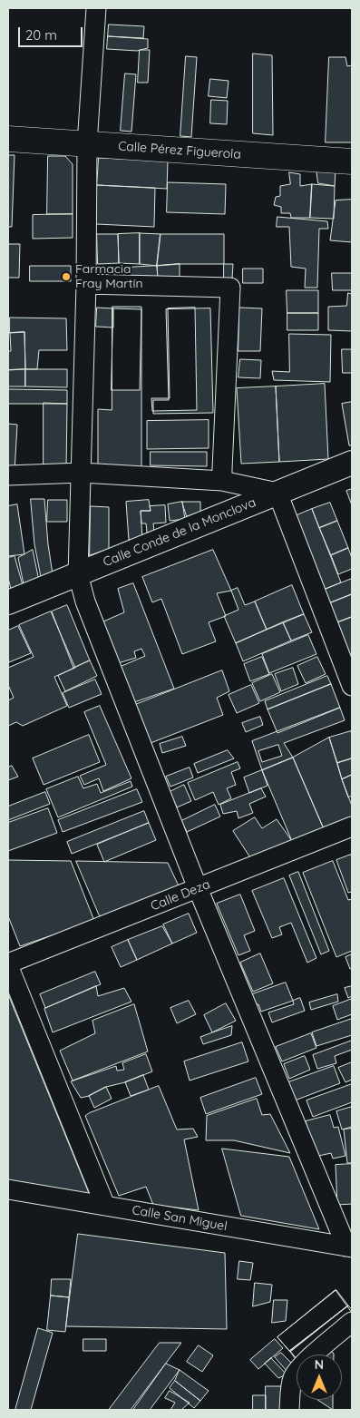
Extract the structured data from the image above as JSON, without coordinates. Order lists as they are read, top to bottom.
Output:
{
  "streets": {
    "main road": ["Calle Pérez Figuerola"],
    "street": ["Calle Conde de la Monclova", "Calle Deza", "Calle San Miguel"]
  },
  "places": ["Farmacia Fray Martín"],
  "scale_bar": "20 m",
  "north": "top"
}
